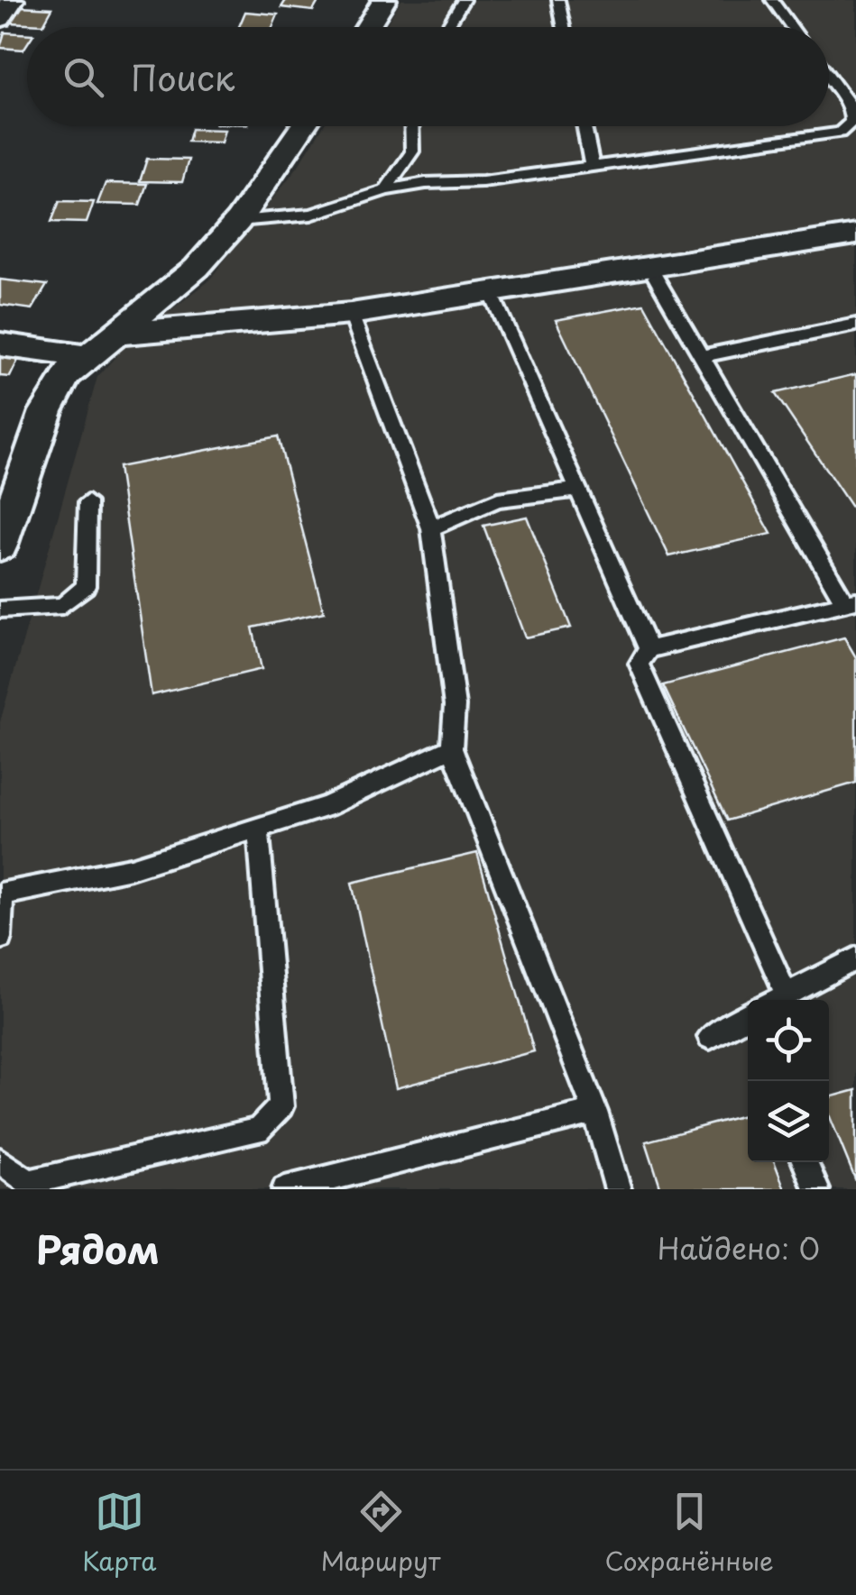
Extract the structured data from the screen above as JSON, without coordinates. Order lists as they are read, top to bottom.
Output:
{
  "page": {
    "search": "Поиск",
    "heading": ["Рядом", "Найдено: 0"],
    "nav": ["Карта", "Маршрут", "Сохранённые"]
  }
}
